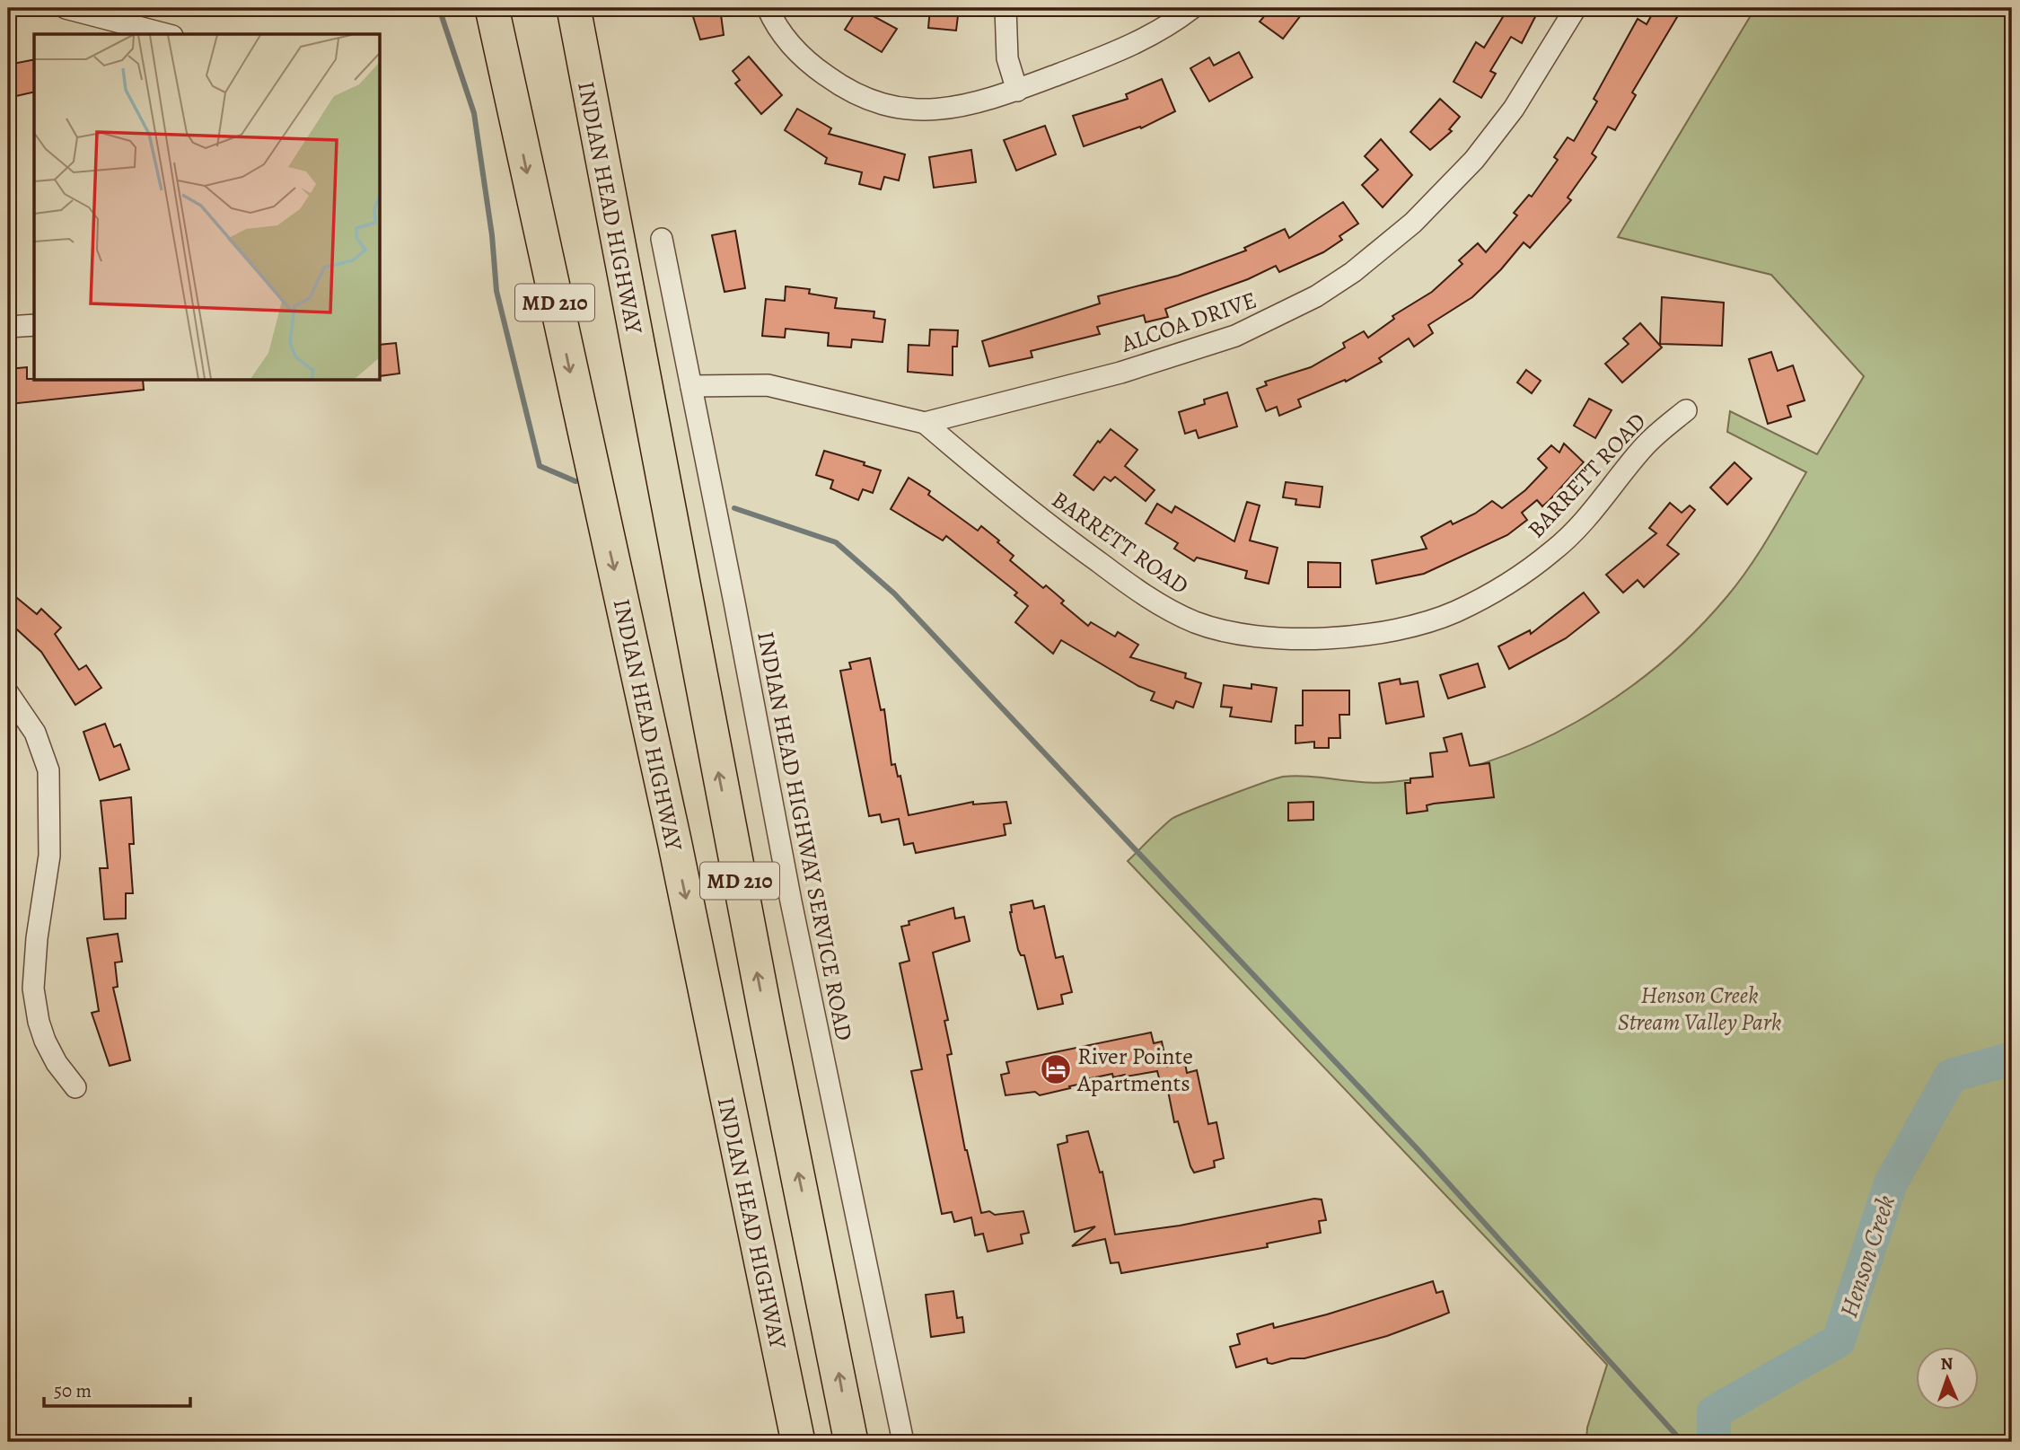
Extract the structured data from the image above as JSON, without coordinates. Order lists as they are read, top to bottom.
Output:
{
  "streets": {
    "highway": ["INDIAN HEAD HIGHWAY", "MD 210"],
    "street": ["ALCOA DRIVE", "BARRETT ROAD", "INDIAN HEAD HIGHWAY SERVICE ROAD"]
  },
  "crossings": [
    ["ALCOA DRIVE", "BARRETT ROAD"],
    ["ALCOA DRIVE", "INDIAN HEAD HIGHWAY SERVICE ROAD"]
  ],
  "water": ["Henson Creek"],
  "parks": ["Henson Creek Stream Valley Park"],
  "places": {
    "hotel": ["River Pointe Apartments"]
  },
  "scale_bar": "50 m",
  "north": "top"
}
